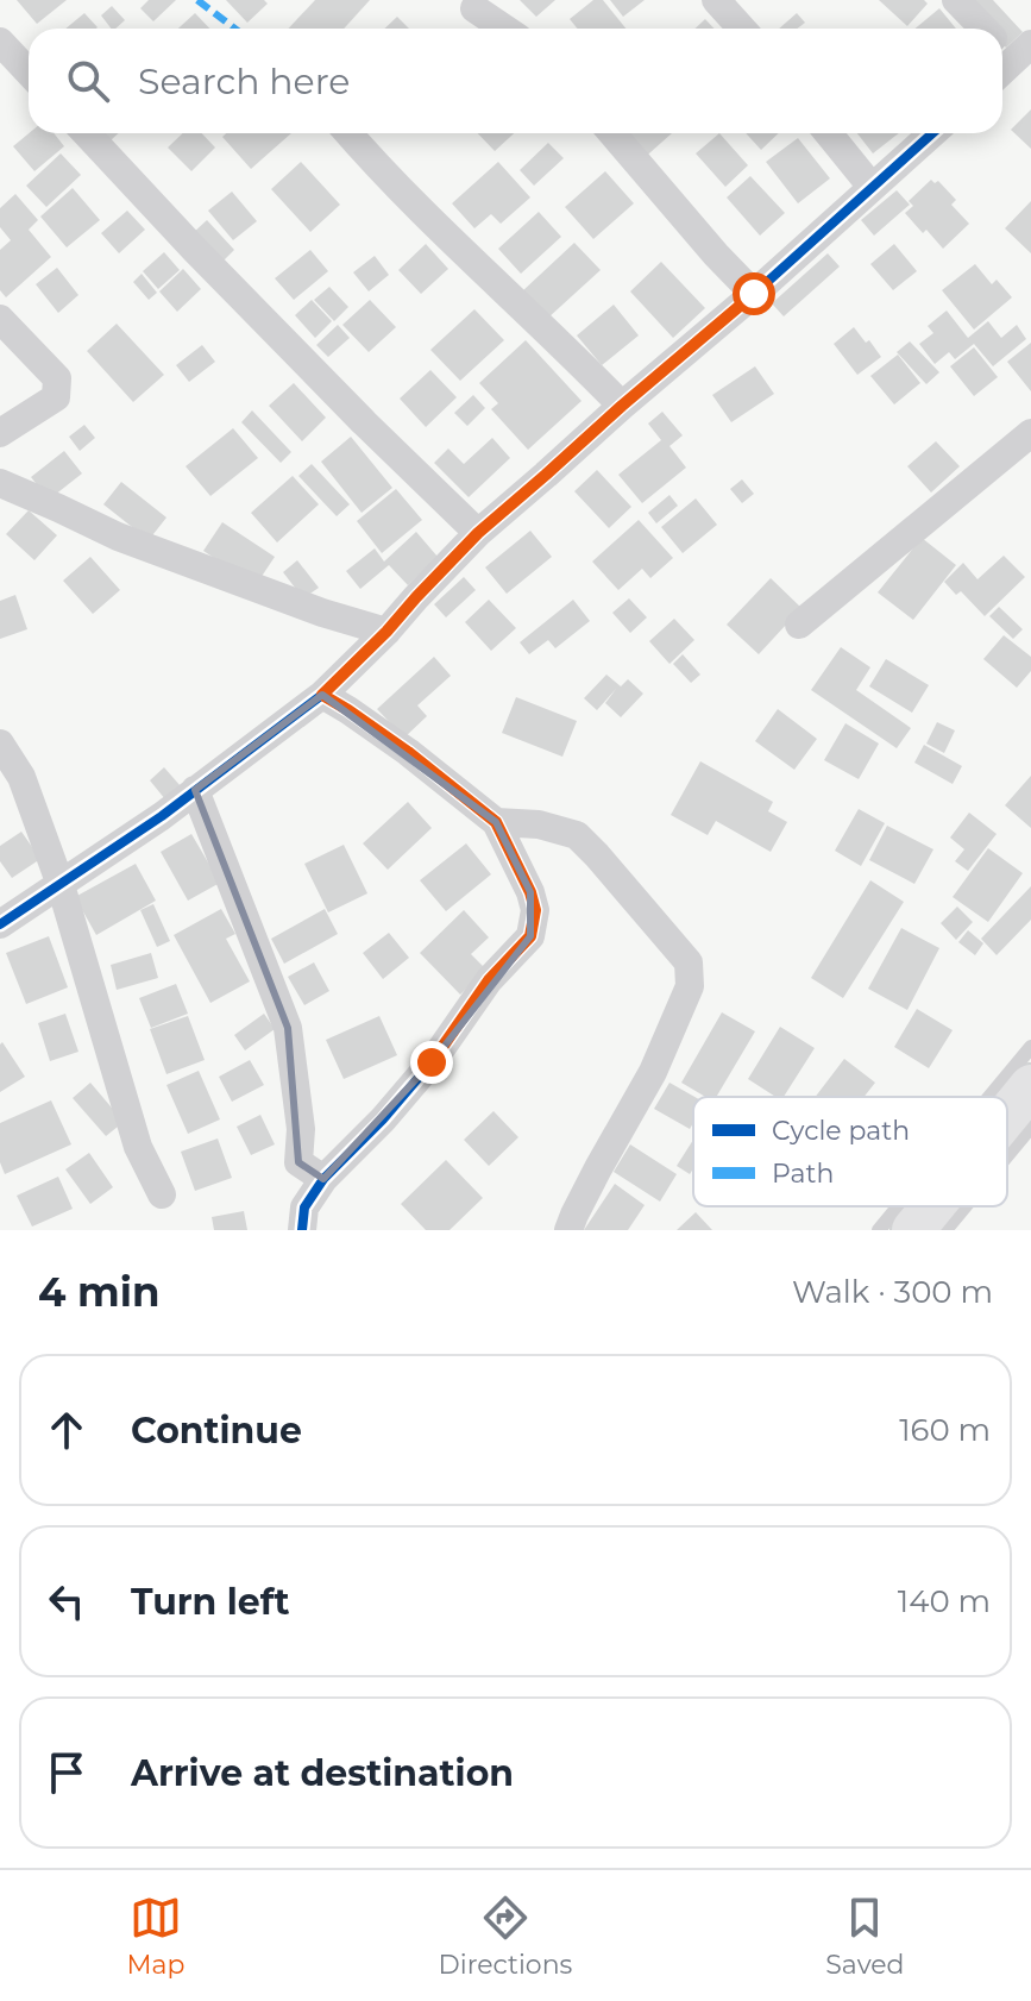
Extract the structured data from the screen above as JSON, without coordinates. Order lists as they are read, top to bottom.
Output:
{
  "legend": ["Cycle path", "Path"],
  "page": {
    "search": "Search here",
    "heading": ["4 min", "Walk · 300 m"],
    "list": [
      ["Continue", "160 m"],
      ["Turn left", "140 m"],
      "Arrive at destination"
    ],
    "nav": ["Map", "Directions", "Saved"]
  }
}
